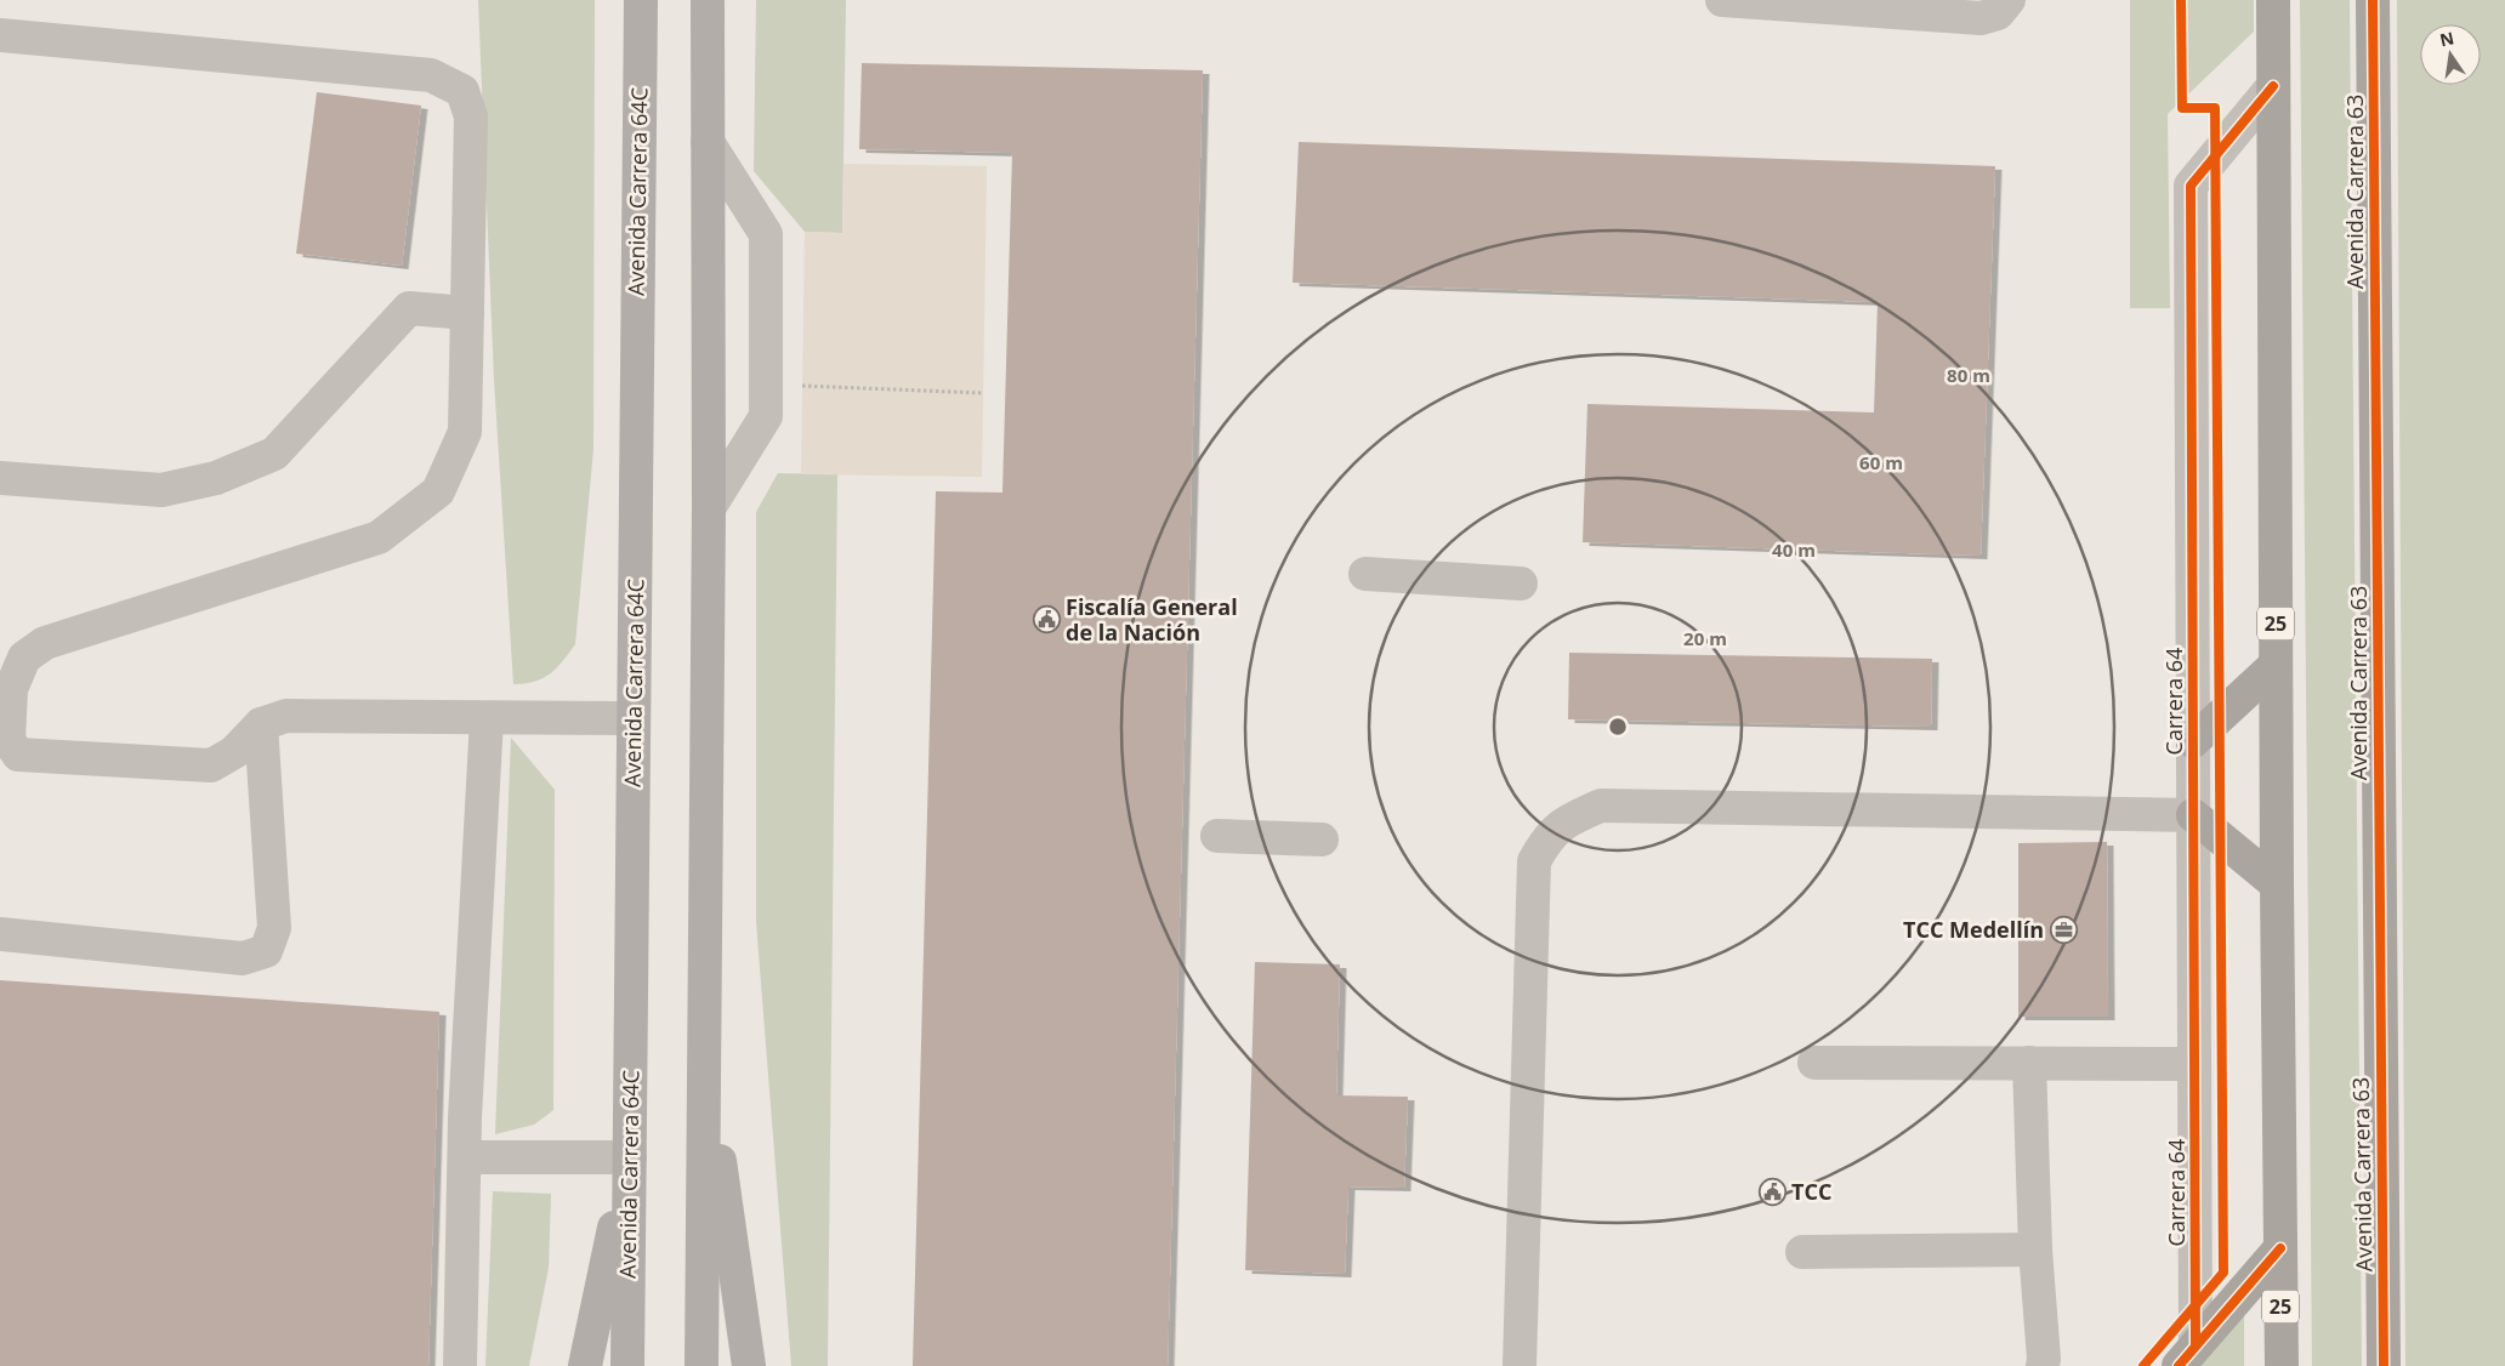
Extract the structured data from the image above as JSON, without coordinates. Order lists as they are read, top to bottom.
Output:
{
  "streets": {
    "highway": ["Avenida Carrera 63", "25"],
    "main road": ["Avenida Carrera 64C"],
    "street": ["Carrera 64"]
  },
  "crossings": [
    ["25", "Carrera 64"]
  ],
  "places": {
    "public building": ["Fiscalía General de la Nación", "TCC"],
    "office": ["TCC Medellín"]
  },
  "north": "top",
  "rings": [
    "80 m",
    "60 m",
    "40 m",
    "20 m"
  ]
}
